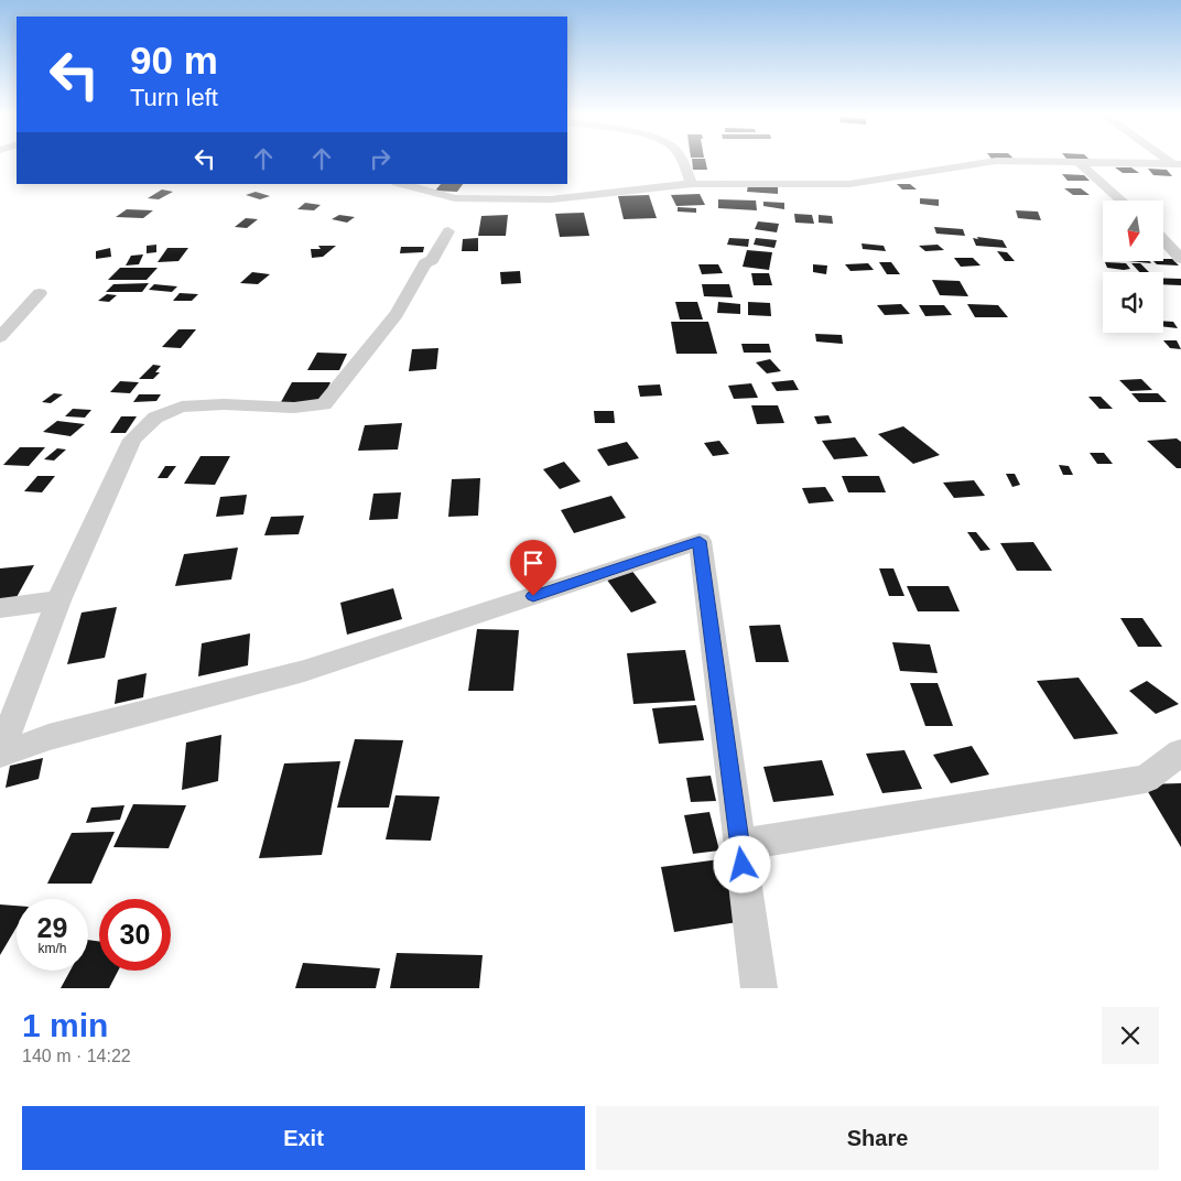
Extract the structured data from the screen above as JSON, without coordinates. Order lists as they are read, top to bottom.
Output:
{
  "north": "bottom",
  "page": {
    "turn": ["90 m", "Turn left"],
    "speed": "29 km/h",
    "limit": "30",
    "heading": ["1 min", "140 m · 14:22"],
    "buttons": ["Exit", "Share"]
  }
}
